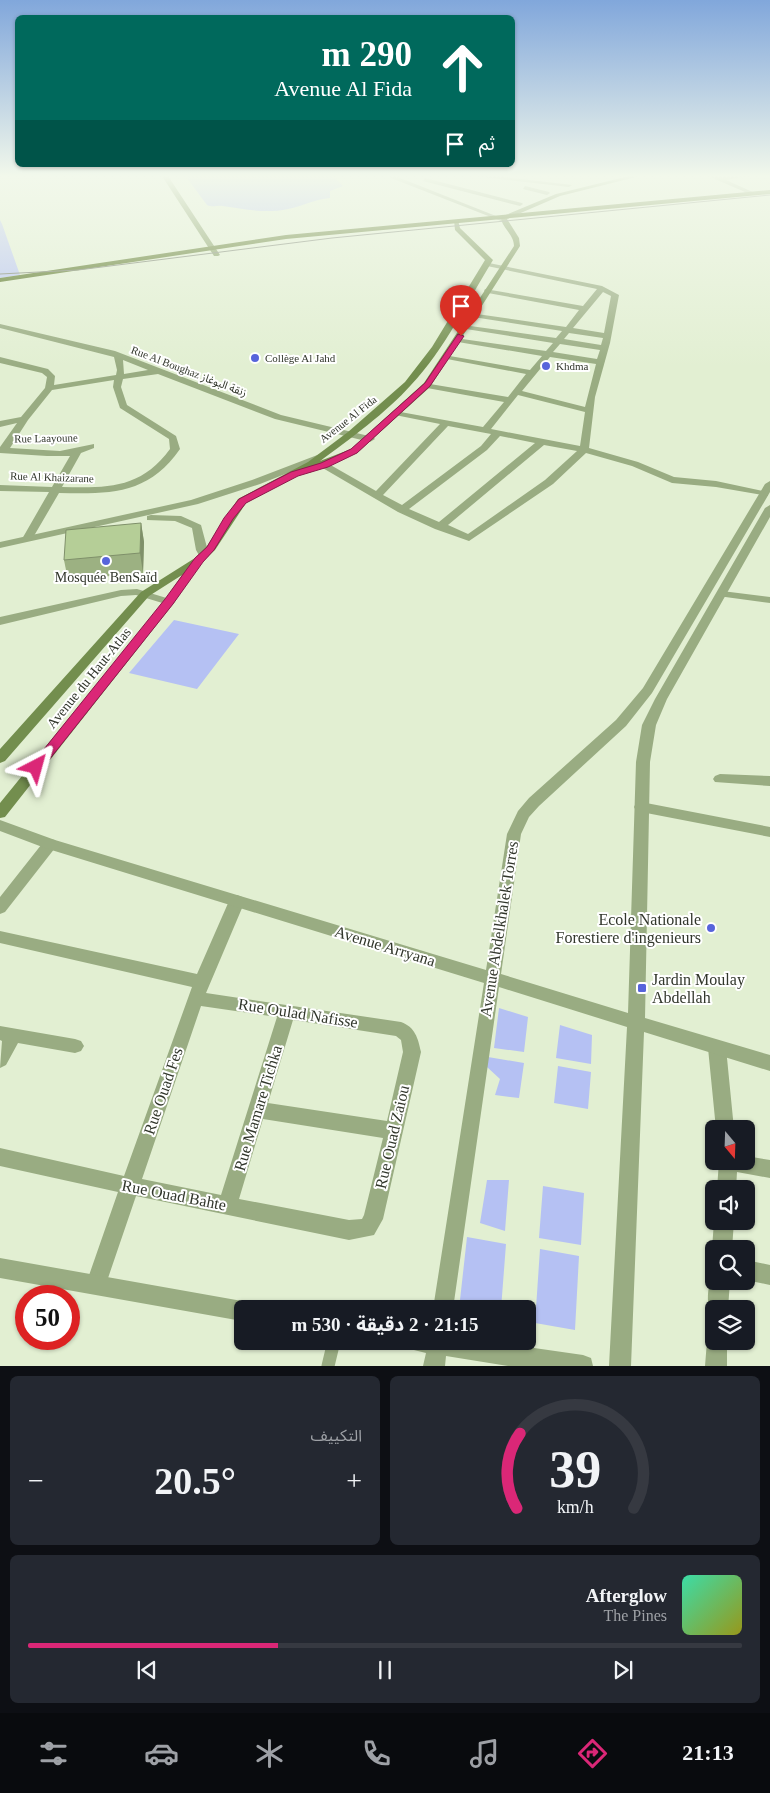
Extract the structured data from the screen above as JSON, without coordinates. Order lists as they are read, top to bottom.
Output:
{
  "streets": {
    "main road": ["Avenue Al Fida", "Avenue du Haut-Atlas"],
    "street": [
      "Rue Al Boughaz زنقة البوغاز",
      "Rue Laayoune",
      "Rue Al Khaizarane",
      "Avenue Abdelkhalek Torres",
      "Avenue Arryana",
      "Rue Oulad Nafisse",
      "Rue Ouad Fes",
      "Rue Mamare Tichka",
      "Rue Ouad Zaiou",
      "Rue Ouad Bahte"
    ]
  },
  "crossings": [
    ["Rue Al Boughaz زنقة البوغاز", "Avenue Al Fida"],
    ["Rue Al Boughaz زنقة البوغاز", "Rue Al Khaizarane"],
    ["Avenue Al Fida", "Avenue du Haut-Atlas"],
    ["Avenue Abdelkhalek Torres", "Avenue Arryana"],
    ["Avenue Arryana", "Rue Ouad Fes"],
    ["Rue Oulad Nafisse", "Rue Ouad Fes"],
    ["Rue Oulad Nafisse", "Rue Mamare Tichka"],
    ["Rue Oulad Nafisse", "Rue Ouad Zaiou"],
    ["Rue Ouad Fes", "Rue Ouad Bahte"],
    ["Rue Mamare Tichka", "Rue Ouad Bahte"],
    ["Rue Ouad Zaiou", "Rue Ouad Bahte"]
  ],
  "places": {
    "other": [
      "Collège Al Jahd",
      "Khdma",
      "Mosquée BenSaïd",
      "Ecole Nationale Forestiere d'ingenieurs"
    ],
    "transit": ["Jardin Moulay Abdellah"]
  },
  "north": "bottom",
  "page": {
    "turn": ["290 m", "Avenue Al Fida"],
    "then": "ثم",
    "limit": "50",
    "trip": "21:15 · 2 دقيقة · 530 m",
    "tile": "التكييف",
    "heat": ["−", "20.5°", "+"],
    "song": ["Afterglow", "The Pines"],
    "tabs": "21:13",
    "gauge": ["39", "km/h"]
  }
}
